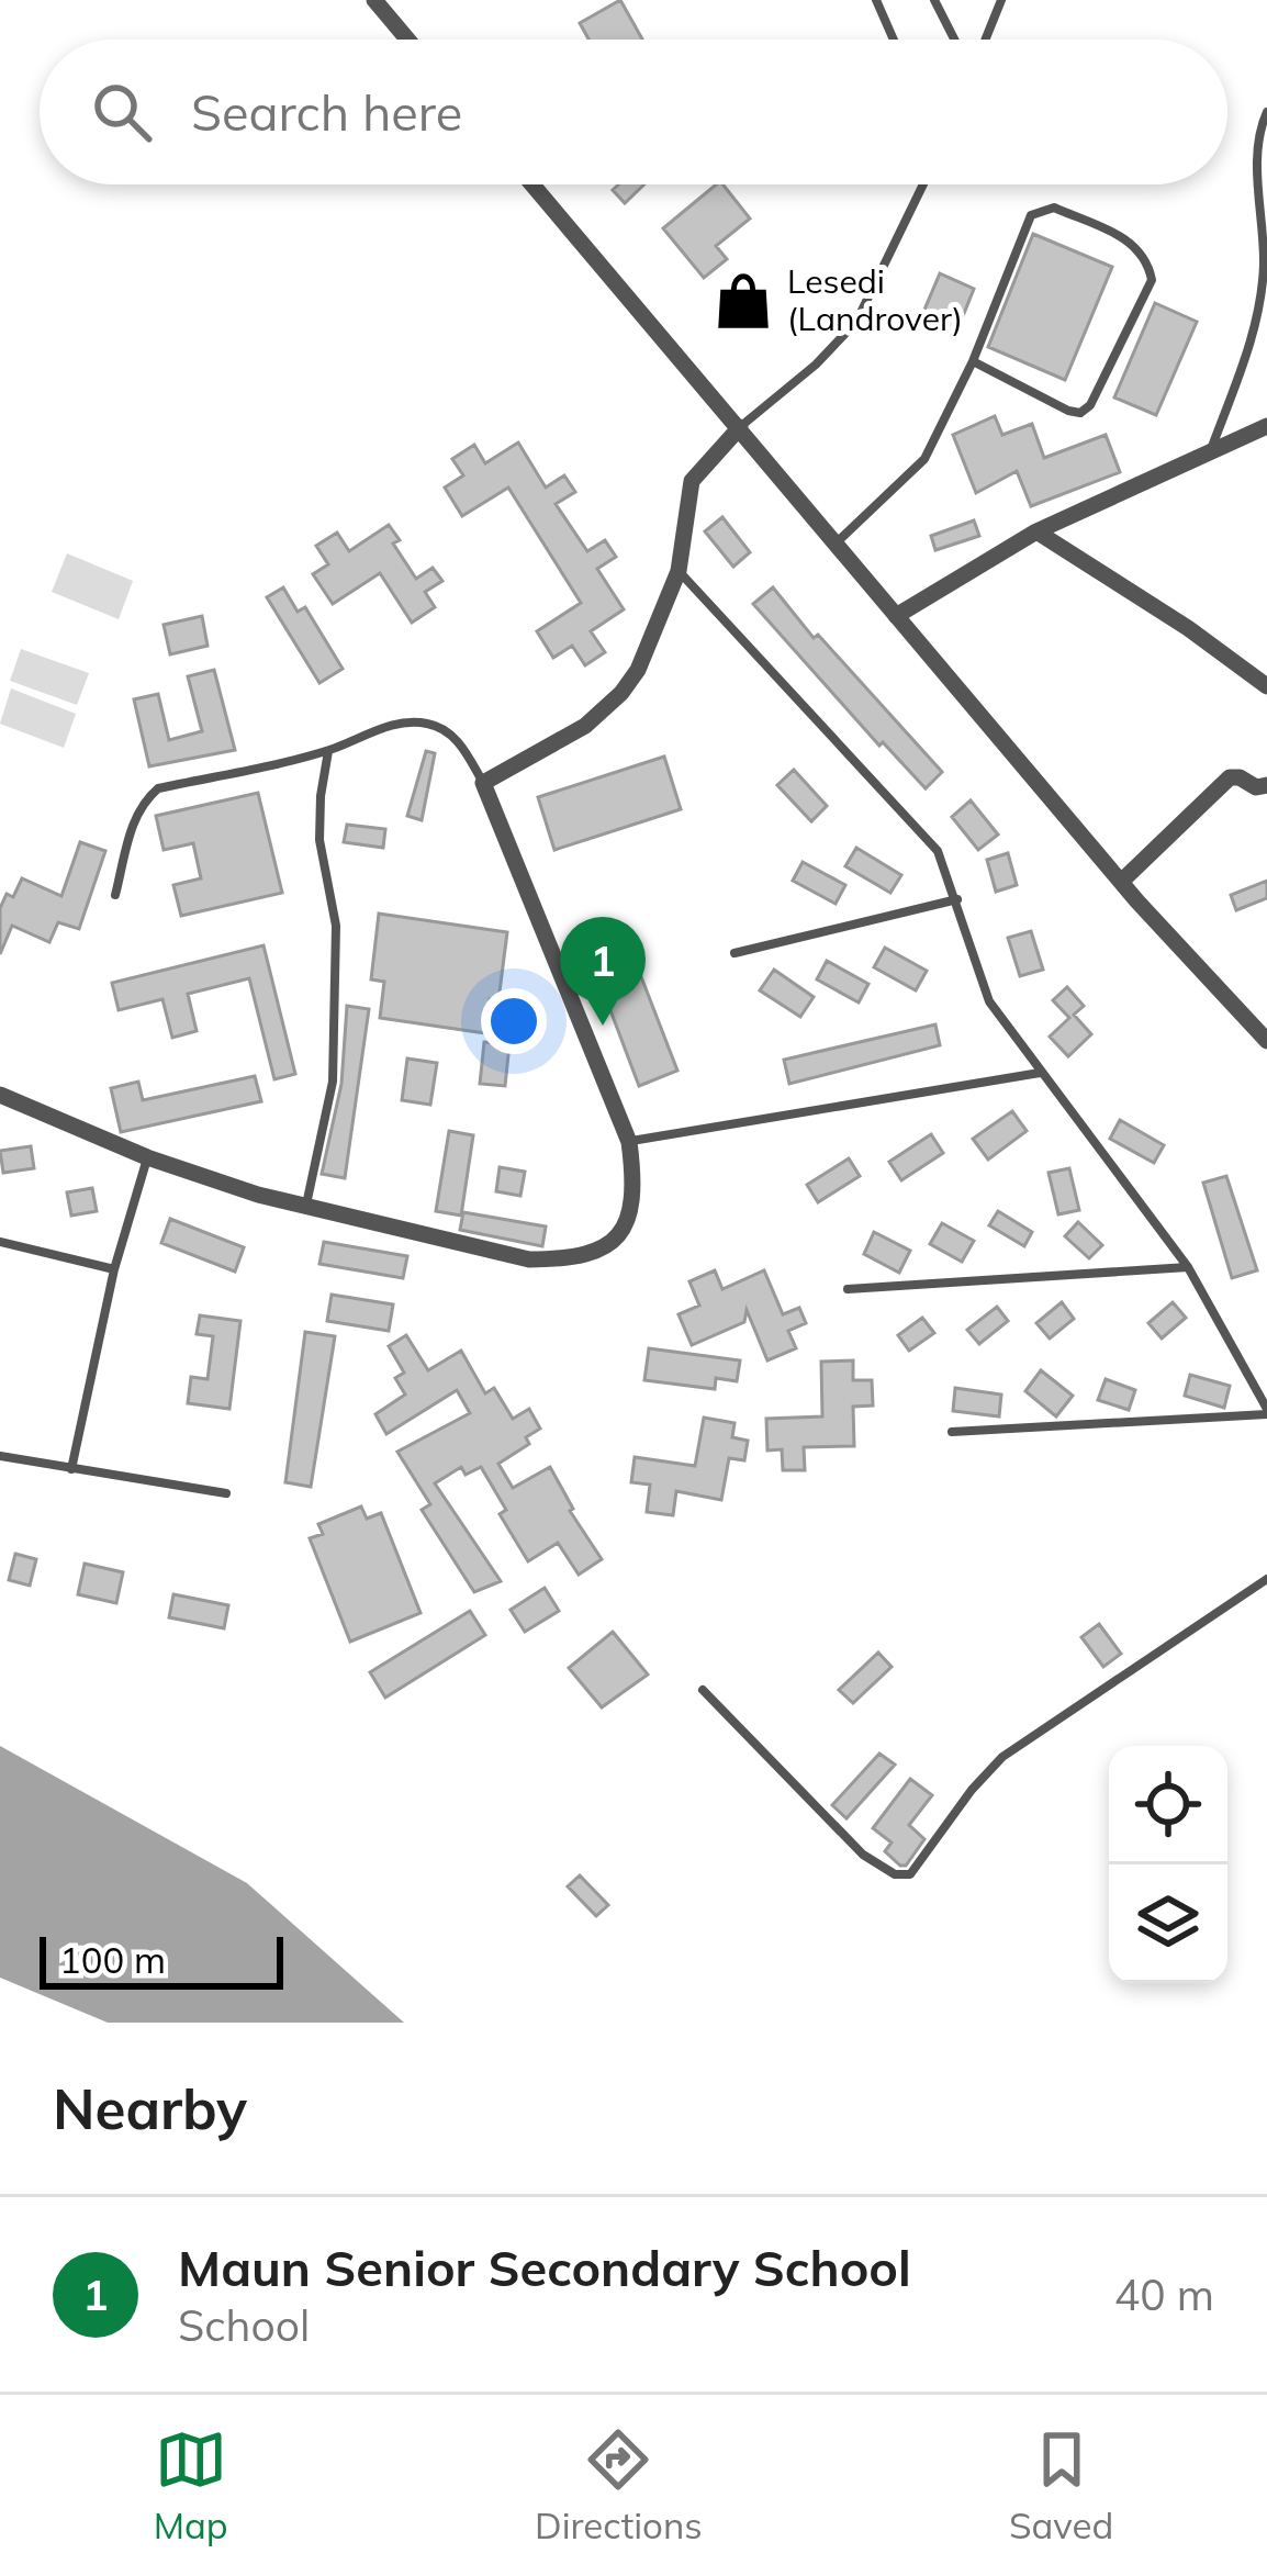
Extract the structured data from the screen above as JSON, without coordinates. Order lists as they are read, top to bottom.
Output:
{
  "places": {
    "shop": ["Lesedi (Landrover)"]
  },
  "scale_bar": "100 m",
  "page": {
    "search": "Search here",
    "pins": "1",
    "scale": "100 m",
    "heading": "Nearby",
    "list": [
      {
        "mark": "1",
        "name": "Maun Senior Secondary School",
        "note": "School",
        "value": "40 m"
      }
    ],
    "nav": ["Map", "Directions", "Saved"]
  }
}
